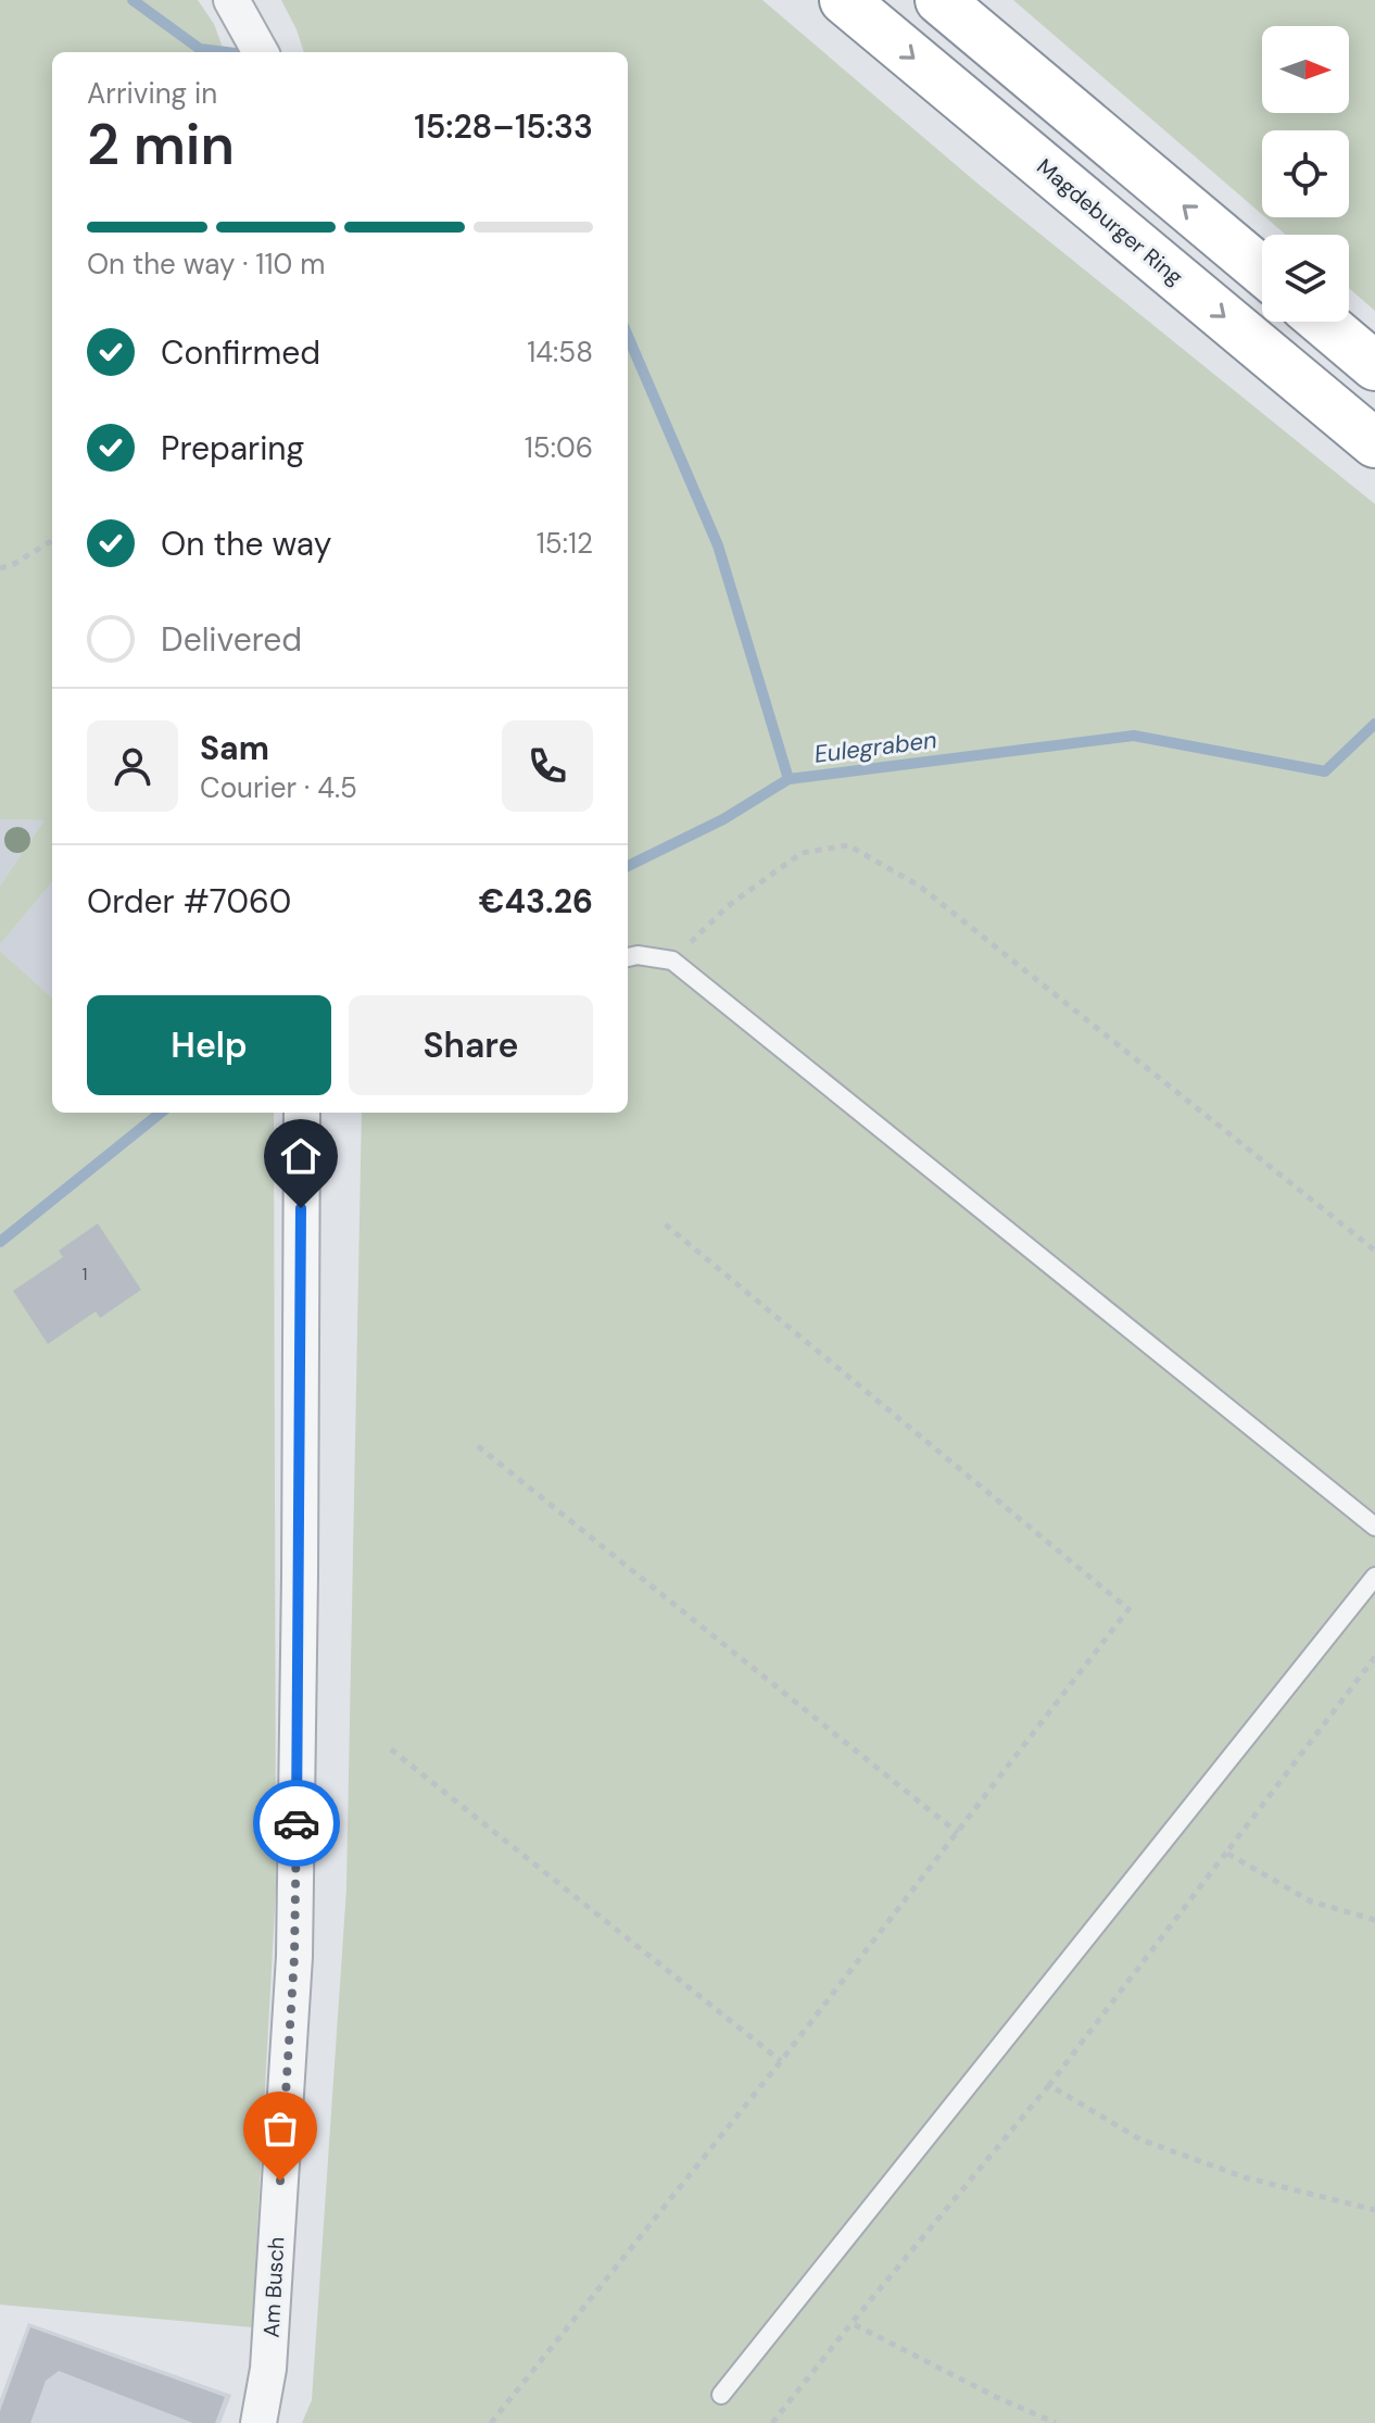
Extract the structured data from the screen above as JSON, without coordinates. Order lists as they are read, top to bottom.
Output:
{
  "streets": {
    "highway": ["Magdeburger Ring"],
    "street": ["Am Busch"]
  },
  "water": ["Eulegraben"],
  "house_numbers": ["1"],
  "north": "right",
  "page": {
    "heading": ["2 min", "Arriving in", "15:28–15:33"],
    "panel": [
      "Sam",
      "Courier · 4.5",
      "Order #7060",
      "€43.26"
    ],
    "bar": "On the way · 110 m",
    "list": [
      ["Confirmed", "14:58"],
      ["Preparing", "15:06"],
      ["On the way", "15:12"],
      "Delivered"
    ],
    "buttons": ["Help", "Share"]
  }
}
